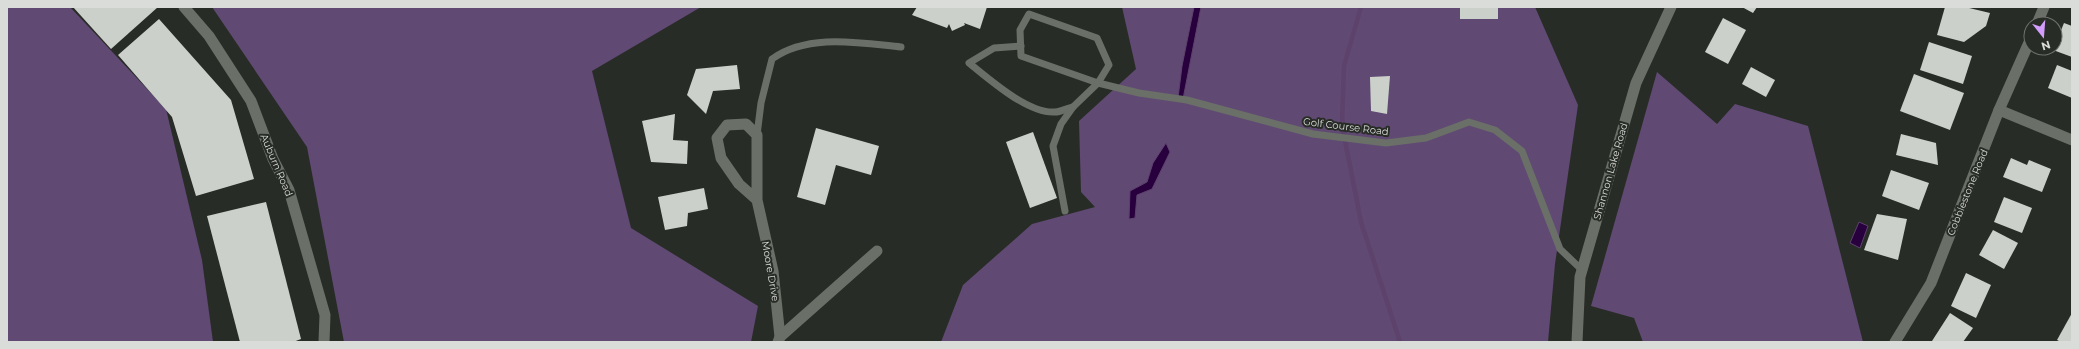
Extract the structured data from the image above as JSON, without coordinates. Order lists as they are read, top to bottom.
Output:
{
  "streets": {
    "street": [
      "Auburn Road",
      "Shannon Lake Road",
      "Cobblestone Road",
      "Moore Drive"
    ],
    "lane": ["Golf Course Road"]
  },
  "crossings": [
    ["Golf Course Road", "Shannon Lake Road"]
  ],
  "north": "bottom"
}
